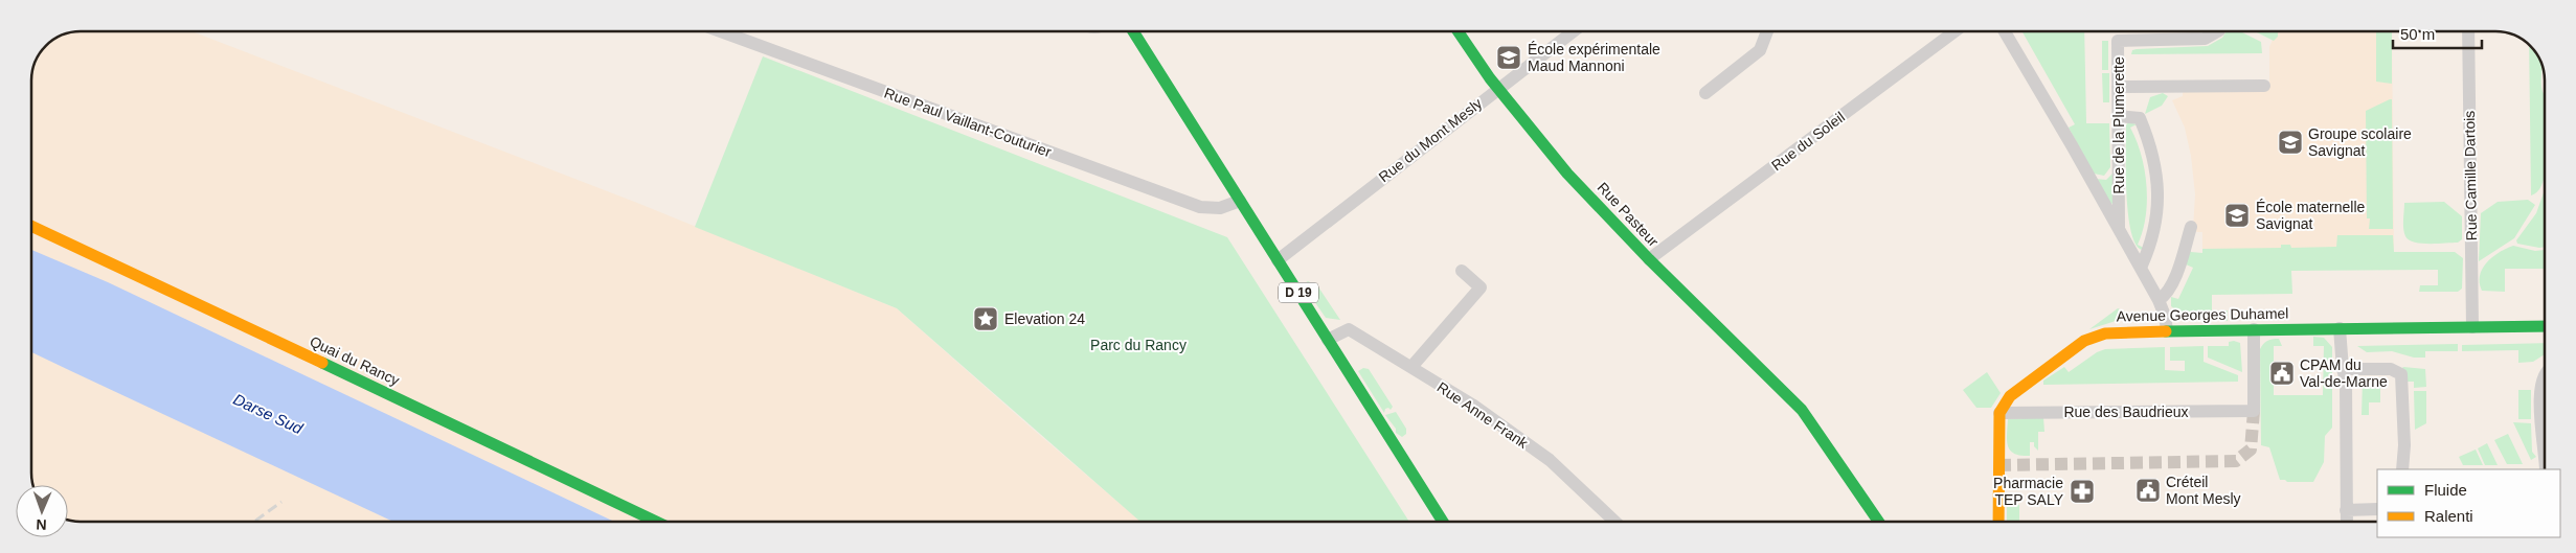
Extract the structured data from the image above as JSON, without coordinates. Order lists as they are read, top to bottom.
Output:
{
  "streets": {
    "street": [
      "Rue Paul Vaillant-Couturier",
      "Rue de la Plumerette",
      "Rue du Mont Mesly",
      "Rue du Soleil",
      "Rue Camille Dartois",
      "Rue Pasteur",
      "D 19",
      "Avenue Georges Duhamel",
      "Quai du Rancy",
      "Rue des Baudrieux",
      "Rue Anne Frank"
    ]
  },
  "crossings": [
    ["Rue Paul Vaillant-Couturier", "D 19"],
    ["Rue du Mont Mesly", "Rue Pasteur"],
    ["Rue du Mont Mesly", "D 19"],
    ["Rue du Soleil", "Rue Pasteur"],
    ["Rue Camille Dartois", "Avenue Georges Duhamel"],
    ["D 19", "Rue Anne Frank"],
    ["Avenue Georges Duhamel", "Rue des Baudrieux"]
  ],
  "water": ["Darse Sud"],
  "parks": ["Parc du Rancy"],
  "places": {
    "school or university": ["École expérimentale Maud Mannoni", "Groupe scolaire Savignat", "École maternelle Savignat"],
    "place": ["Elevation 24"],
    "public building": ["CPAM du Val-de-Marne", "Créteil Mont Mesly"],
    "pharmacy": ["Pharmacie TEP SALY"]
  },
  "legend": ["Fluide", "Ralenti"],
  "scale_bar": "50 m",
  "north": "bottom"
}
